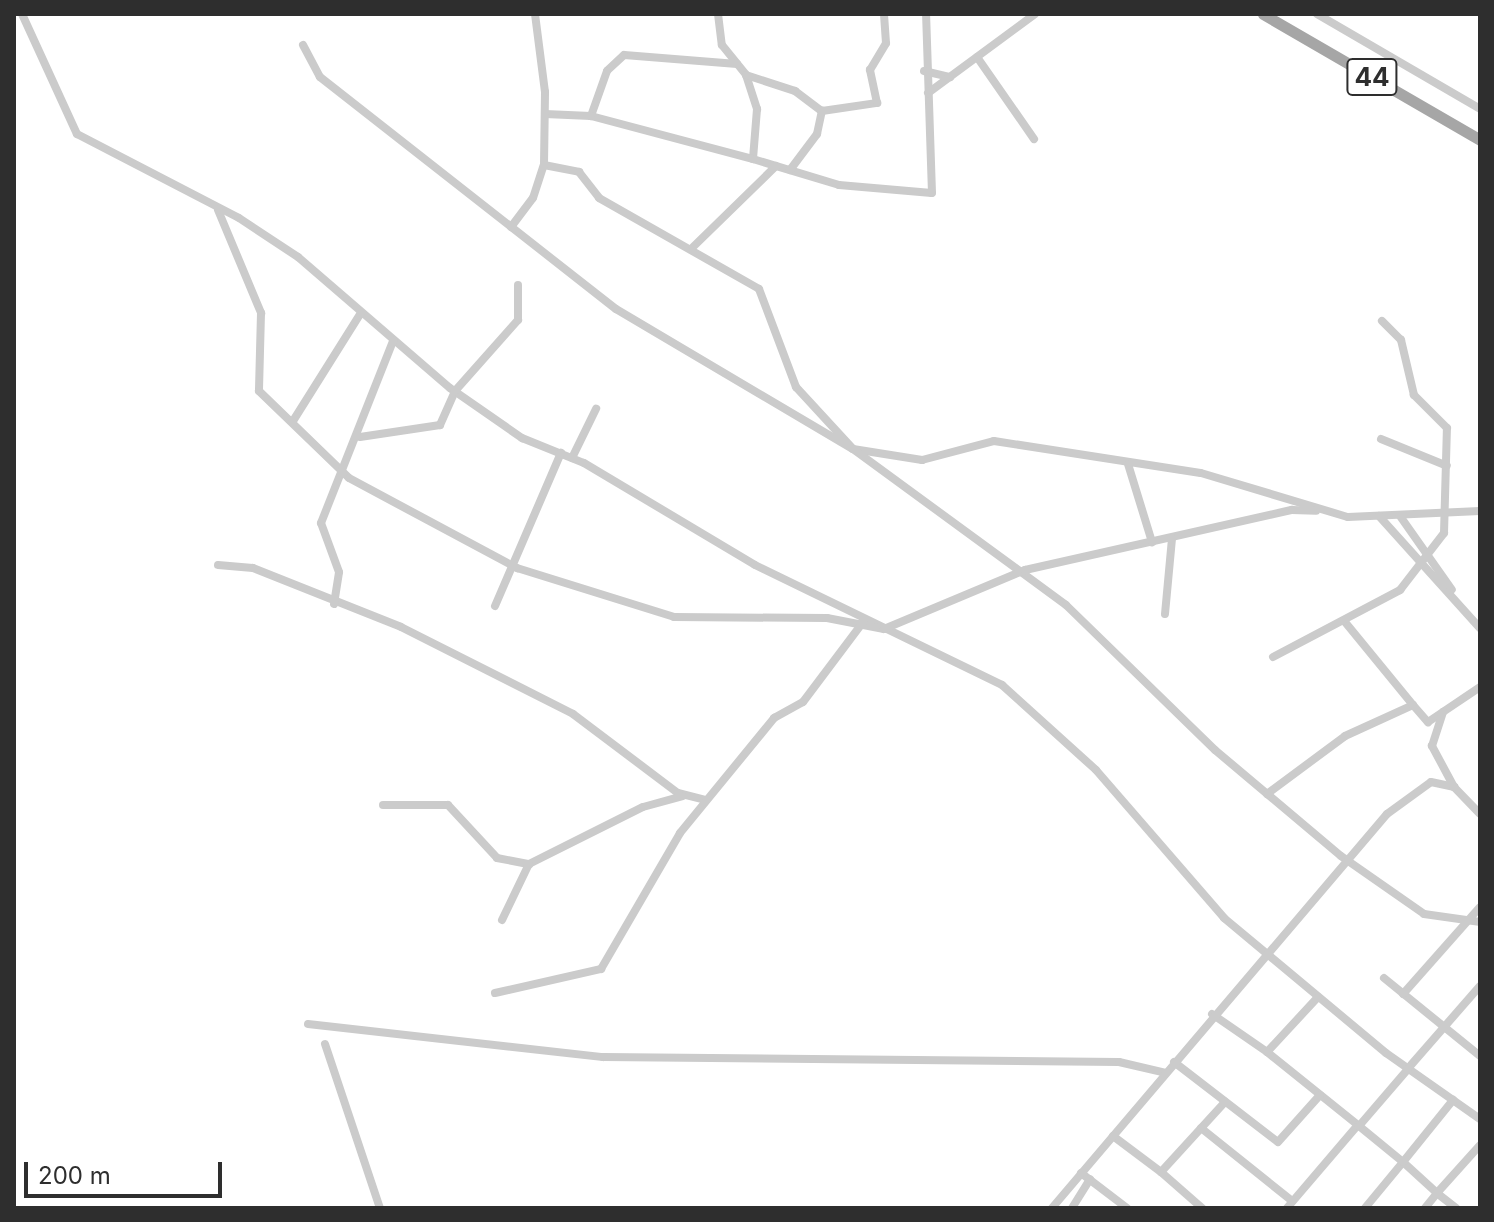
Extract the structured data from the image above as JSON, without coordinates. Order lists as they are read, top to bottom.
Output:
{
  "streets": {
    "main road": ["44"]
  },
  "scale_bar": "200 m"
}
